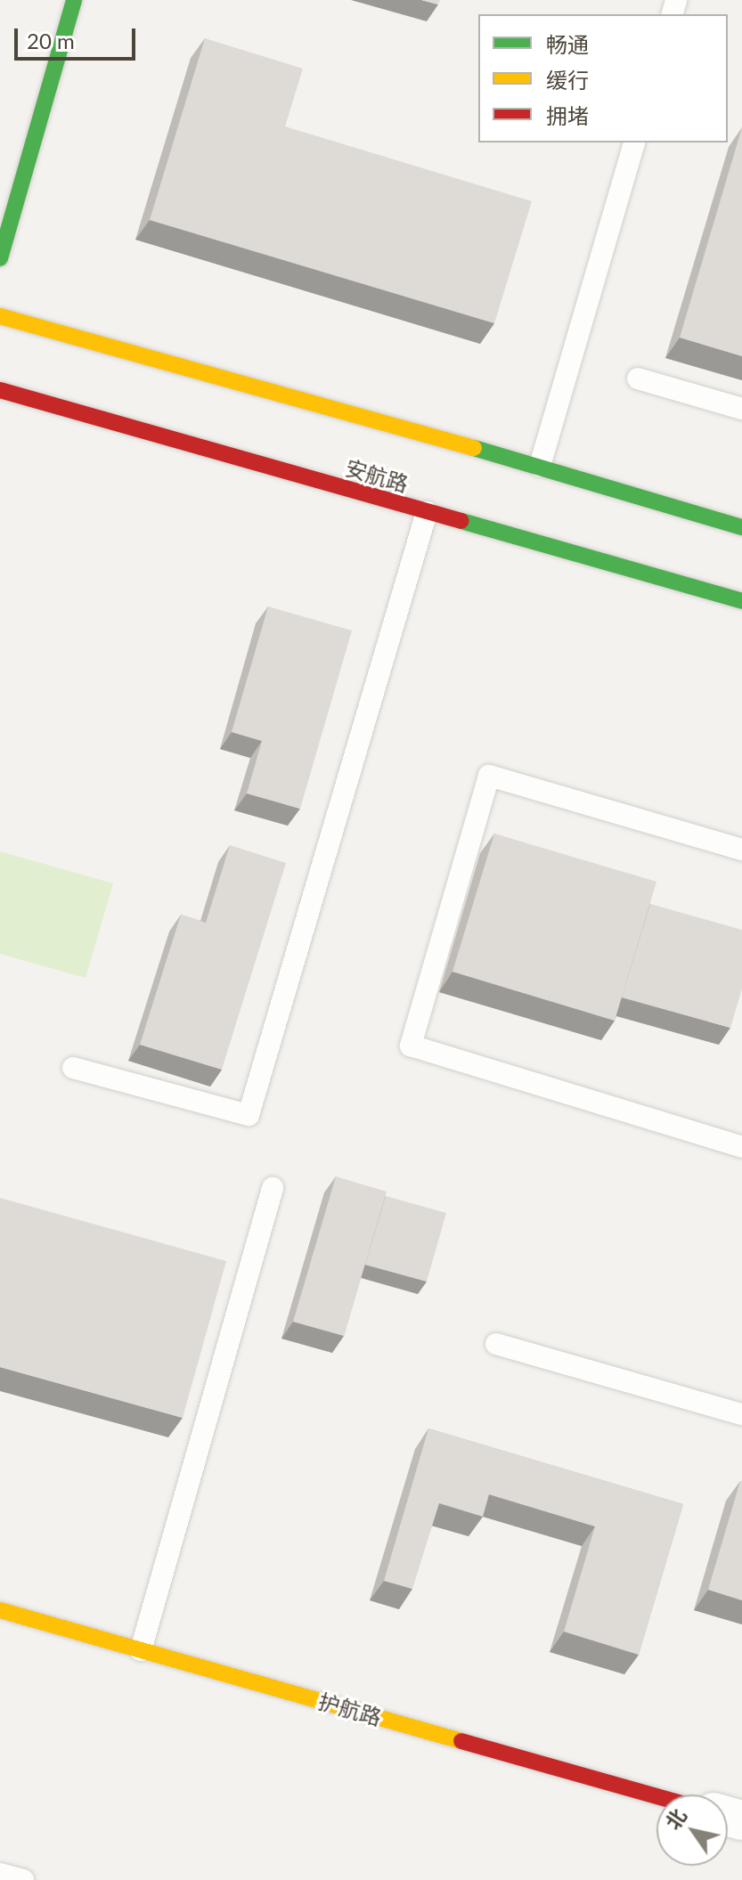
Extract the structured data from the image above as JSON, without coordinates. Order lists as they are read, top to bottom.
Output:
{
  "streets": {
    "street": ["安航路", "护航路"]
  },
  "legend": ["畅通", "缓行", "拥堵"],
  "scale_bar": "20 m",
  "north": "top left"
}
